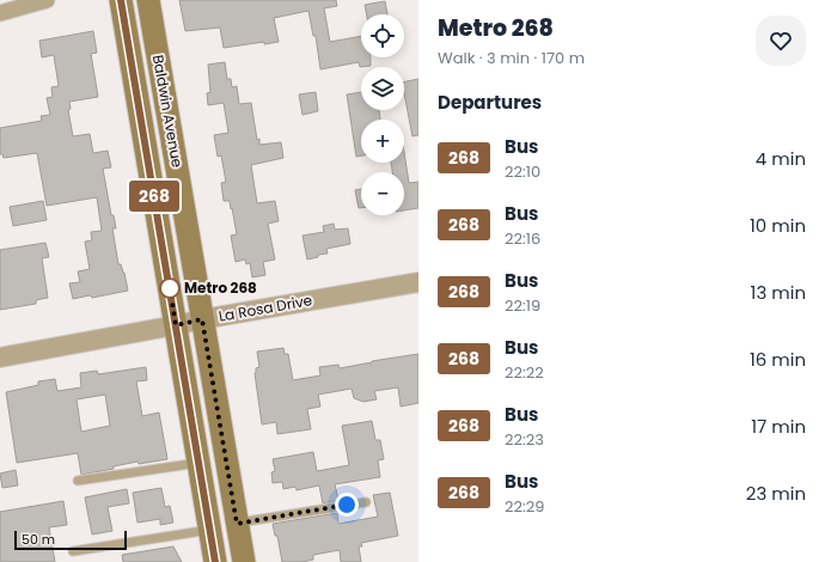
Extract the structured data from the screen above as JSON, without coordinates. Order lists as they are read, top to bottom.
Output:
{
  "streets": {
    "main road": ["Baldwin Avenue"],
    "street": ["La Rosa Drive"]
  },
  "crossings": [
    ["Baldwin Avenue", "La Rosa Drive"]
  ],
  "places": ["Metro 268"],
  "lines": ["bus line 268"],
  "scale_bar": "50 m",
  "page": {
    "on_map": "268",
    "heading": [
      ["Metro 268", "Walk · 3 min · 170 m"],
      "Departures"
    ],
    "map_buttons": ["+", "−"],
    "list": [
      {
        "mark": "268",
        "name": "Bus",
        "note": "22:10",
        "value": "4 min"
      },
      {
        "mark": "268",
        "name": "Bus",
        "note": "22:16",
        "value": "10 min"
      },
      {
        "mark": "268",
        "name": "Bus",
        "note": "22:19",
        "value": "13 min"
      },
      {
        "mark": "268",
        "name": "Bus",
        "note": "22:22",
        "value": "16 min"
      },
      {
        "mark": "268",
        "name": "Bus",
        "note": "22:23",
        "value": "17 min"
      },
      {
        "mark": "268",
        "name": "Bus",
        "note": "22:29",
        "value": "23 min"
      }
    ],
    "scale": "50 m"
  }
}
